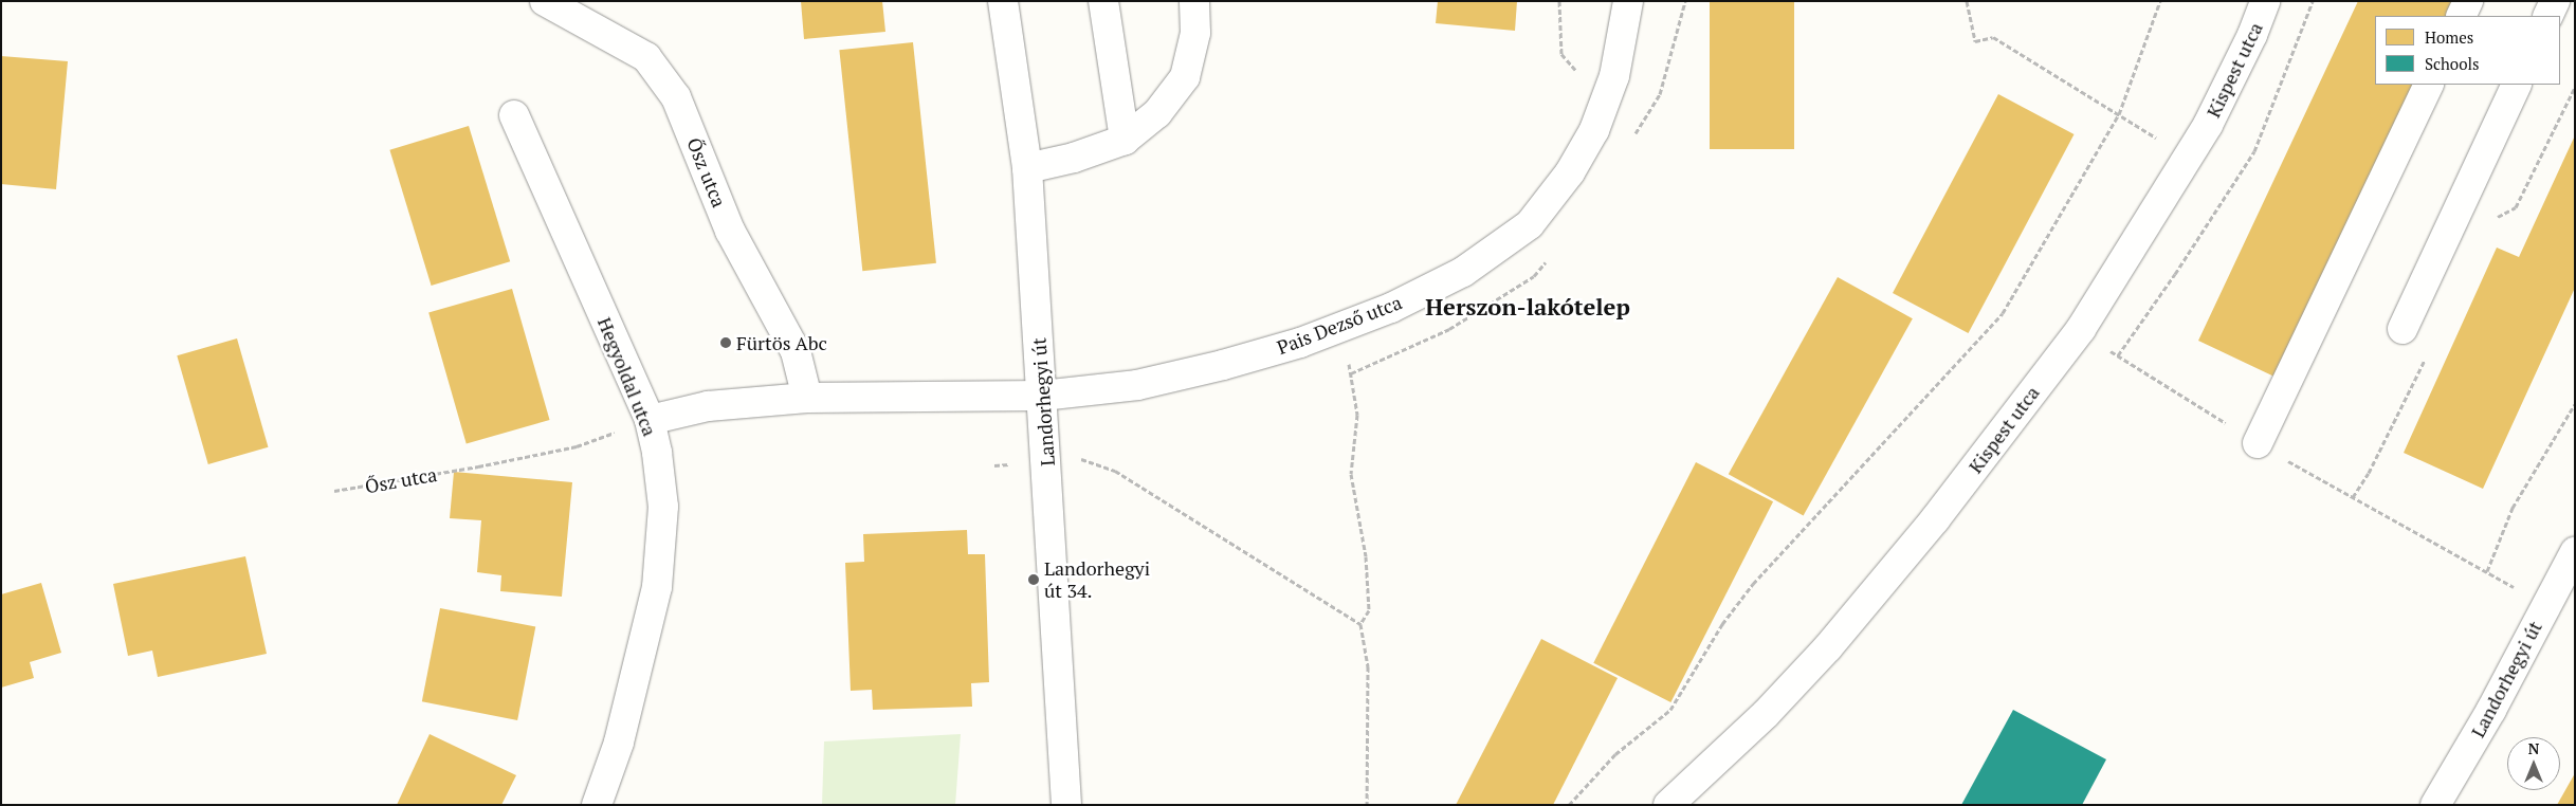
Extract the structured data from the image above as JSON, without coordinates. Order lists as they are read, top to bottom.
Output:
{
  "streets": {
    "street": [
      "Kispest utca",
      "Ősz utca",
      "Pais Dezső utca",
      "Hegyoldal utca",
      "Landorhegyi út"
    ]
  },
  "crossings": [
    ["Ősz utca", "Hegyoldal utca"],
    ["Pais Dezső utca", "Landorhegyi út"]
  ],
  "districts": ["Herszon-lakótelep"],
  "places": ["Fürtös Abc", "Landorhegyi út 34."],
  "legend": ["Homes", "Schools"],
  "north": "top"
}
